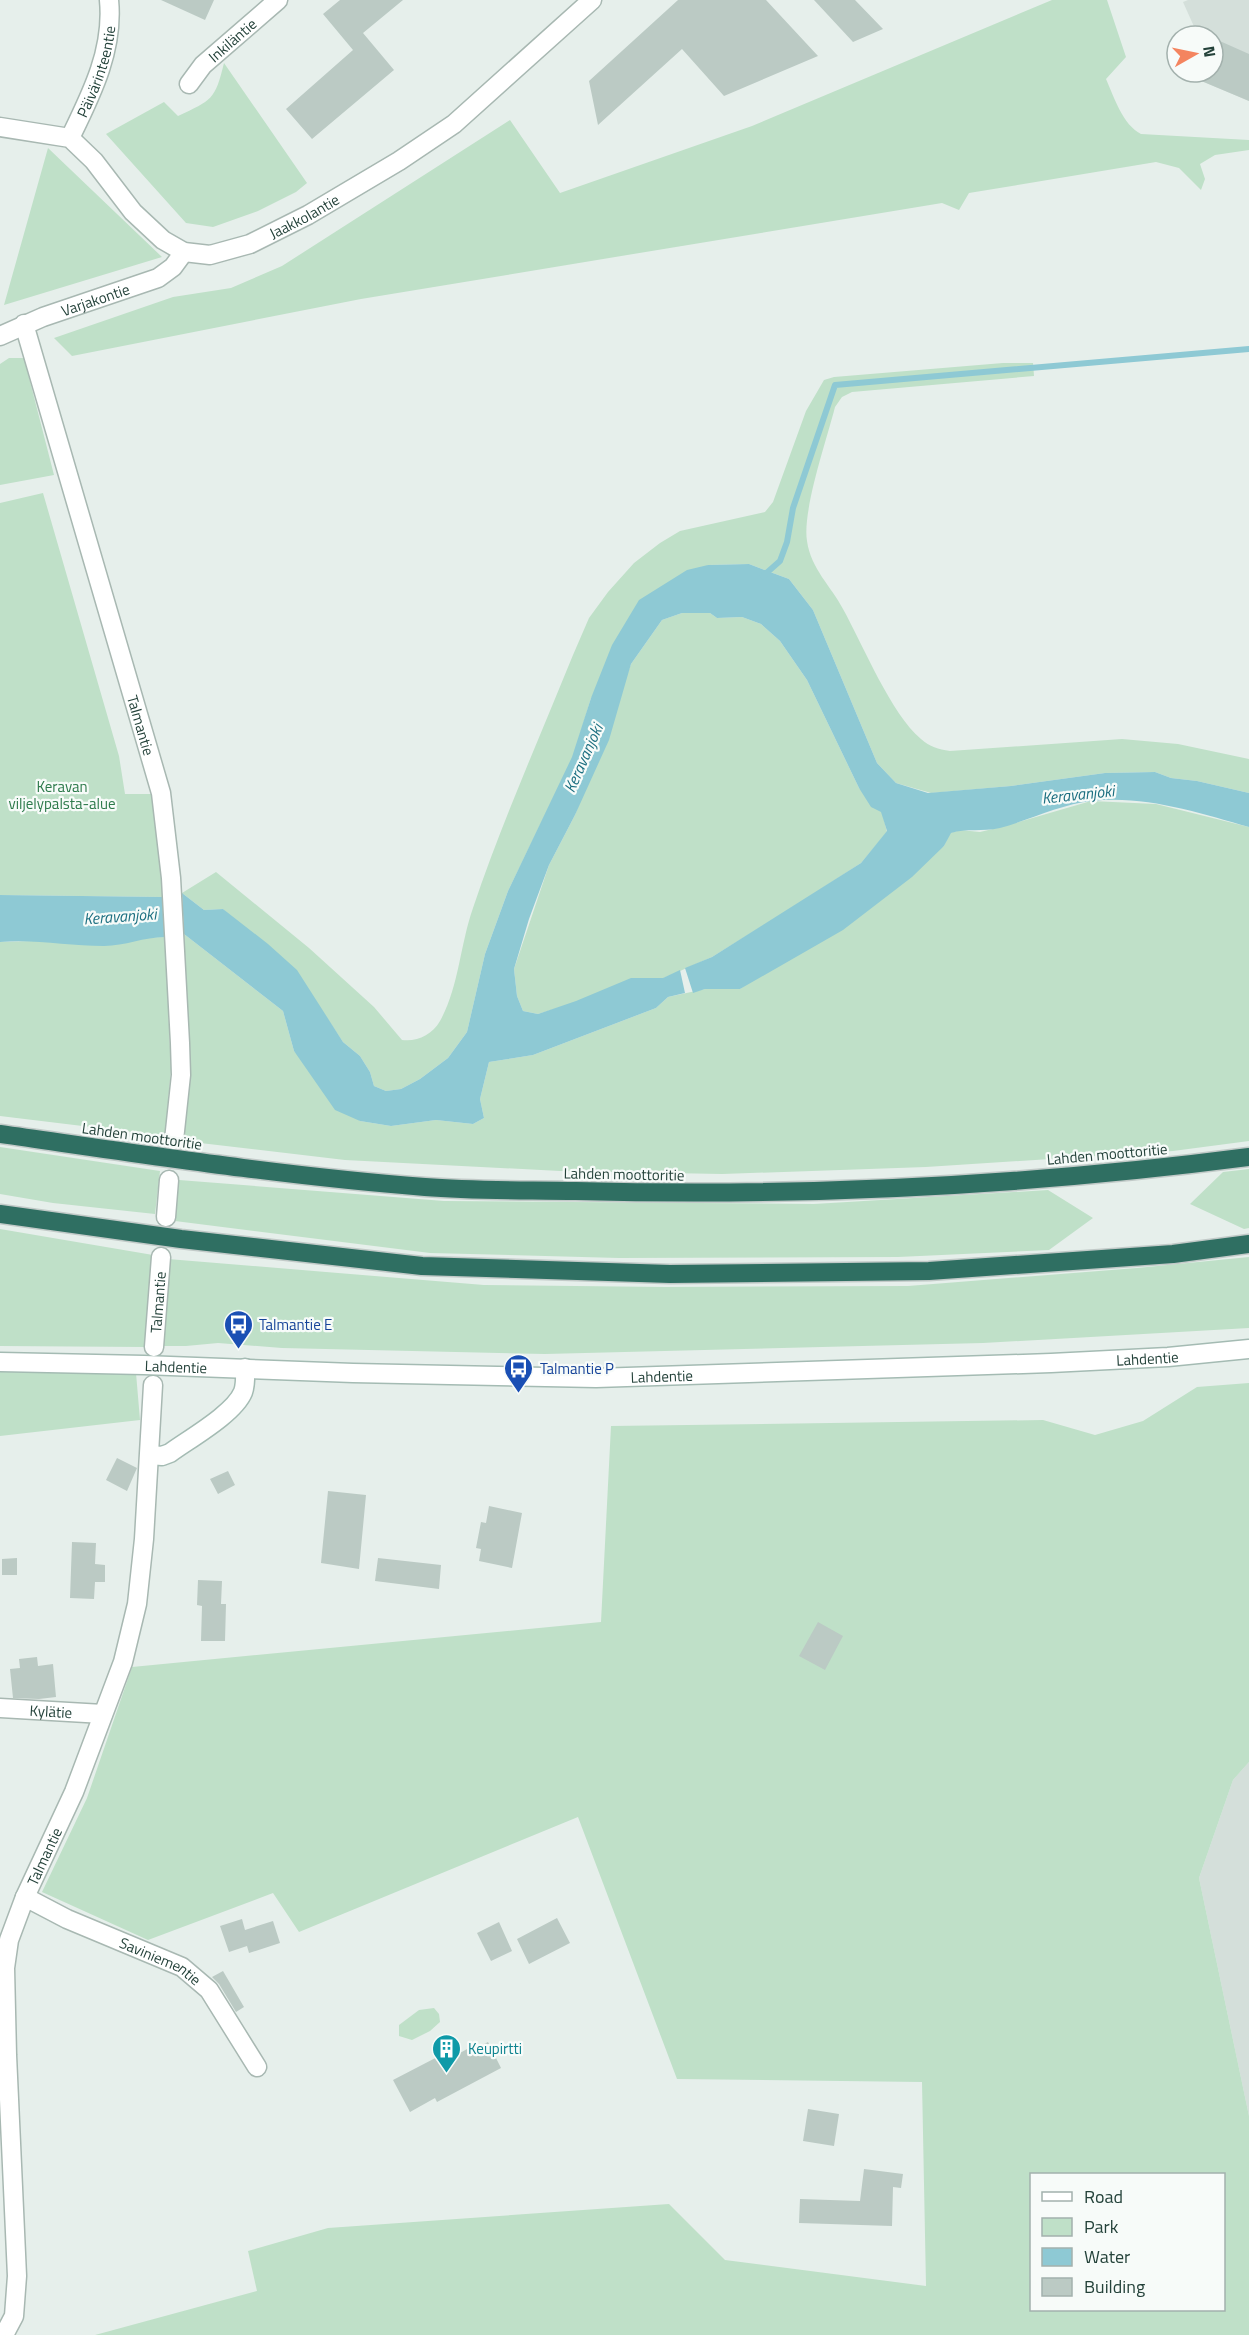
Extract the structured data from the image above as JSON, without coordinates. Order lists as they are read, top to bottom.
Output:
{
  "streets": {
    "highway": ["Lahden moottoritie"],
    "street": [
      "Inkiläntie",
      "Päivärinteentie",
      "Jaakkolantie",
      "Varjakontie",
      "Talmantie",
      "Lahdentie",
      "Kylätie",
      "Saviniementie"
    ]
  },
  "crossings": [
    ["Päivärinteentie", "Jaakkolantie"],
    ["Jaakkolantie", "Varjakontie"],
    ["Varjakontie", "Talmantie"],
    ["Talmantie", "Kylätie"],
    ["Talmantie", "Saviniementie"]
  ],
  "water": ["Keravanjoki"],
  "parks": ["Keravan viljelypalsta-alue"],
  "places": {
    "bus stop": ["Talmantie E", "Talmantie P"],
    "building": ["Keupirtti"]
  },
  "legend": [
    "Road",
    "Park",
    "Water",
    "Building"
  ],
  "north": "right"
}
